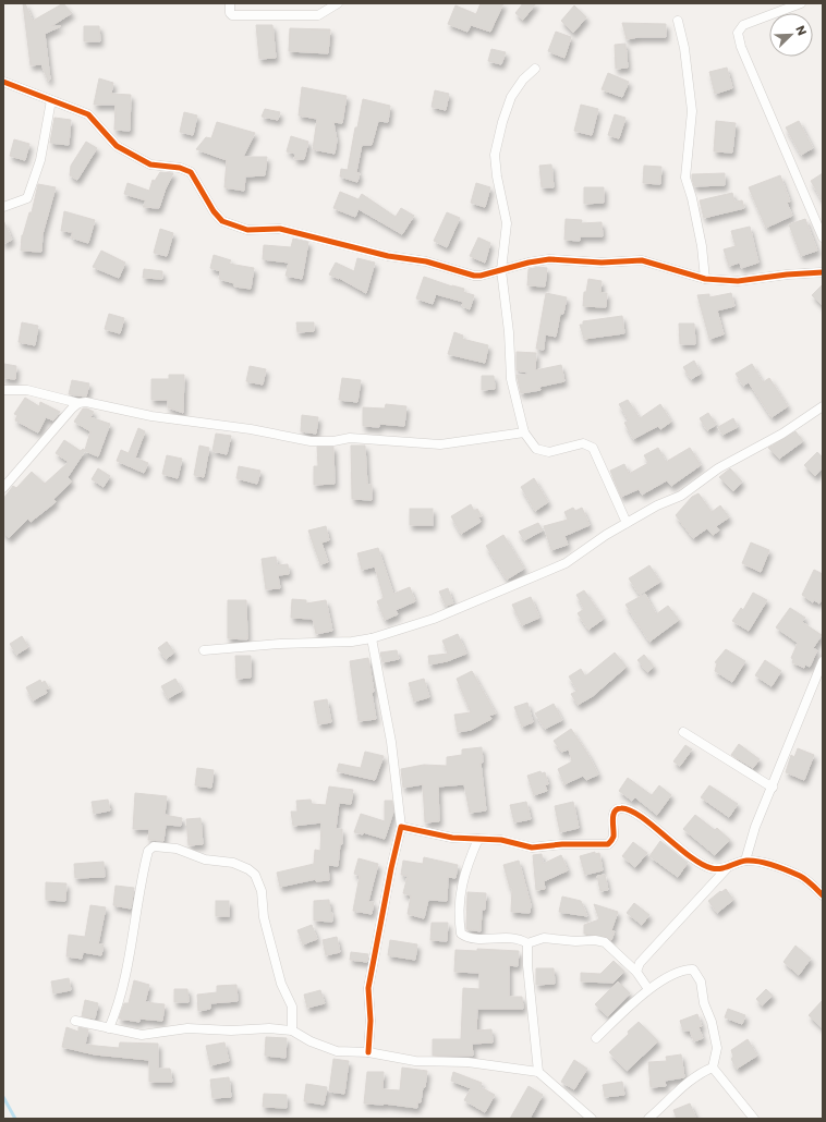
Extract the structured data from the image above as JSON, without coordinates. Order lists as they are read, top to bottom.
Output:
{
  "north": "top right"
}
